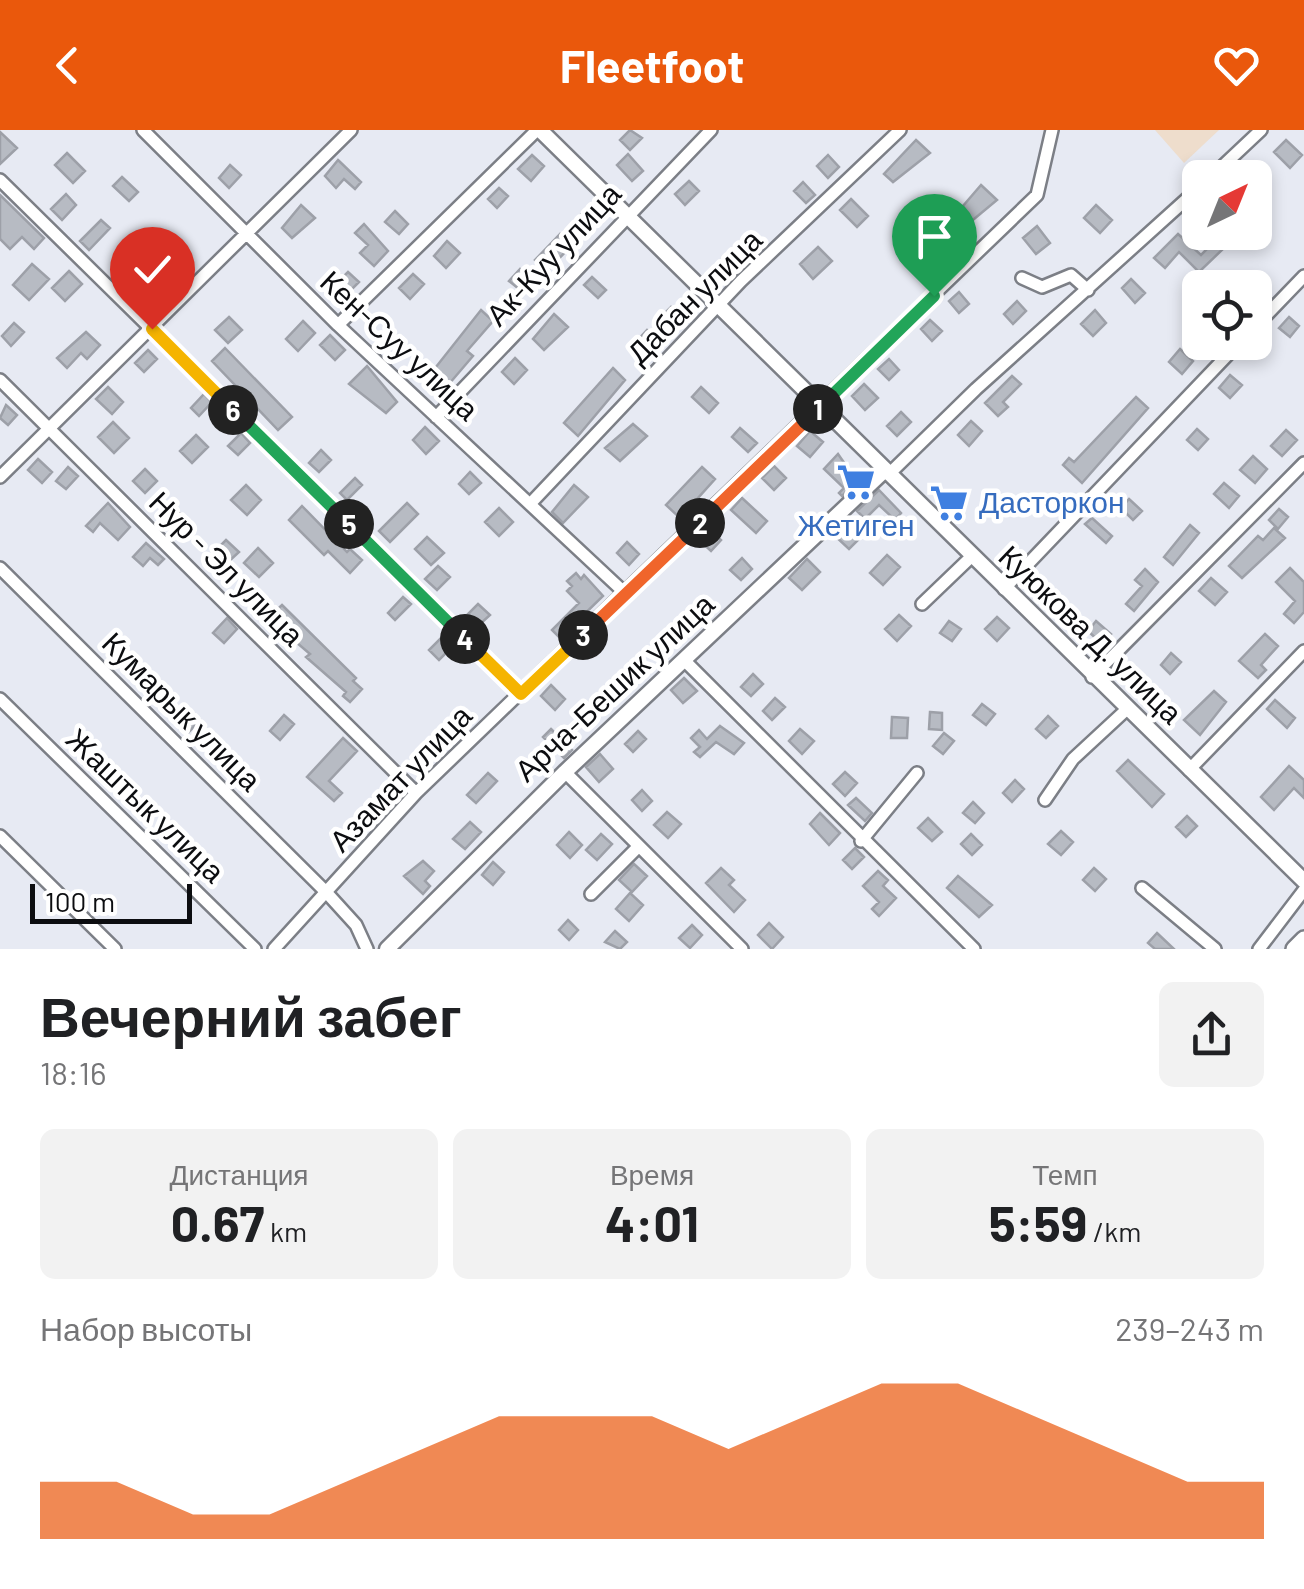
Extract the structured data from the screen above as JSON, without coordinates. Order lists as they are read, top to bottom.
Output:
{
  "streets": {
    "street": [
      "Ак-Куу улица",
      "Дабан улица",
      "Кен-Суу улица",
      "Нур - Эл улица",
      "Куюкова Д. улица",
      "Арча-Бешик улица",
      "Кумарык улица",
      "Азамат улица",
      "Жаштык улица"
    ]
  },
  "crossings": [
    ["Ак-Куу улица", "Кен-Суу улица"],
    ["Ак-Куу улица", "Куюкова Д. улица"],
    ["Дабан улица", "Кен-Суу улица"],
    ["Дабан улица", "Куюкова Д. улица"],
    ["Кен-Суу улица", "Азамат улица"],
    ["Нур - Эл улица", "Азамат улица"],
    ["Куюкова Д. улица", "Арча-Бешик улица"],
    ["Куюкова Д. улица", "Азамат улица"],
    ["Кумарык улица", "Азамат улица"]
  ],
  "places": {
    "supermarket": ["Жетиген", "Дасторкон"]
  },
  "scale_bar": "100 m",
  "north": "top right",
  "page": {
    "header": "Fleetfoot",
    "pins": [
      "1",
      "6",
      "2",
      "5",
      "3",
      "4"
    ],
    "scale": "100 m",
    "heading": ["Вечерний забег", "18:16"],
    "stats": [
      ["Дистанция", "0.67 km"],
      ["Время", "4:01"],
      ["Темп", "5:59 /km"]
    ],
    "chart": ["Набор высоты", "239–243 m"]
  }
}
